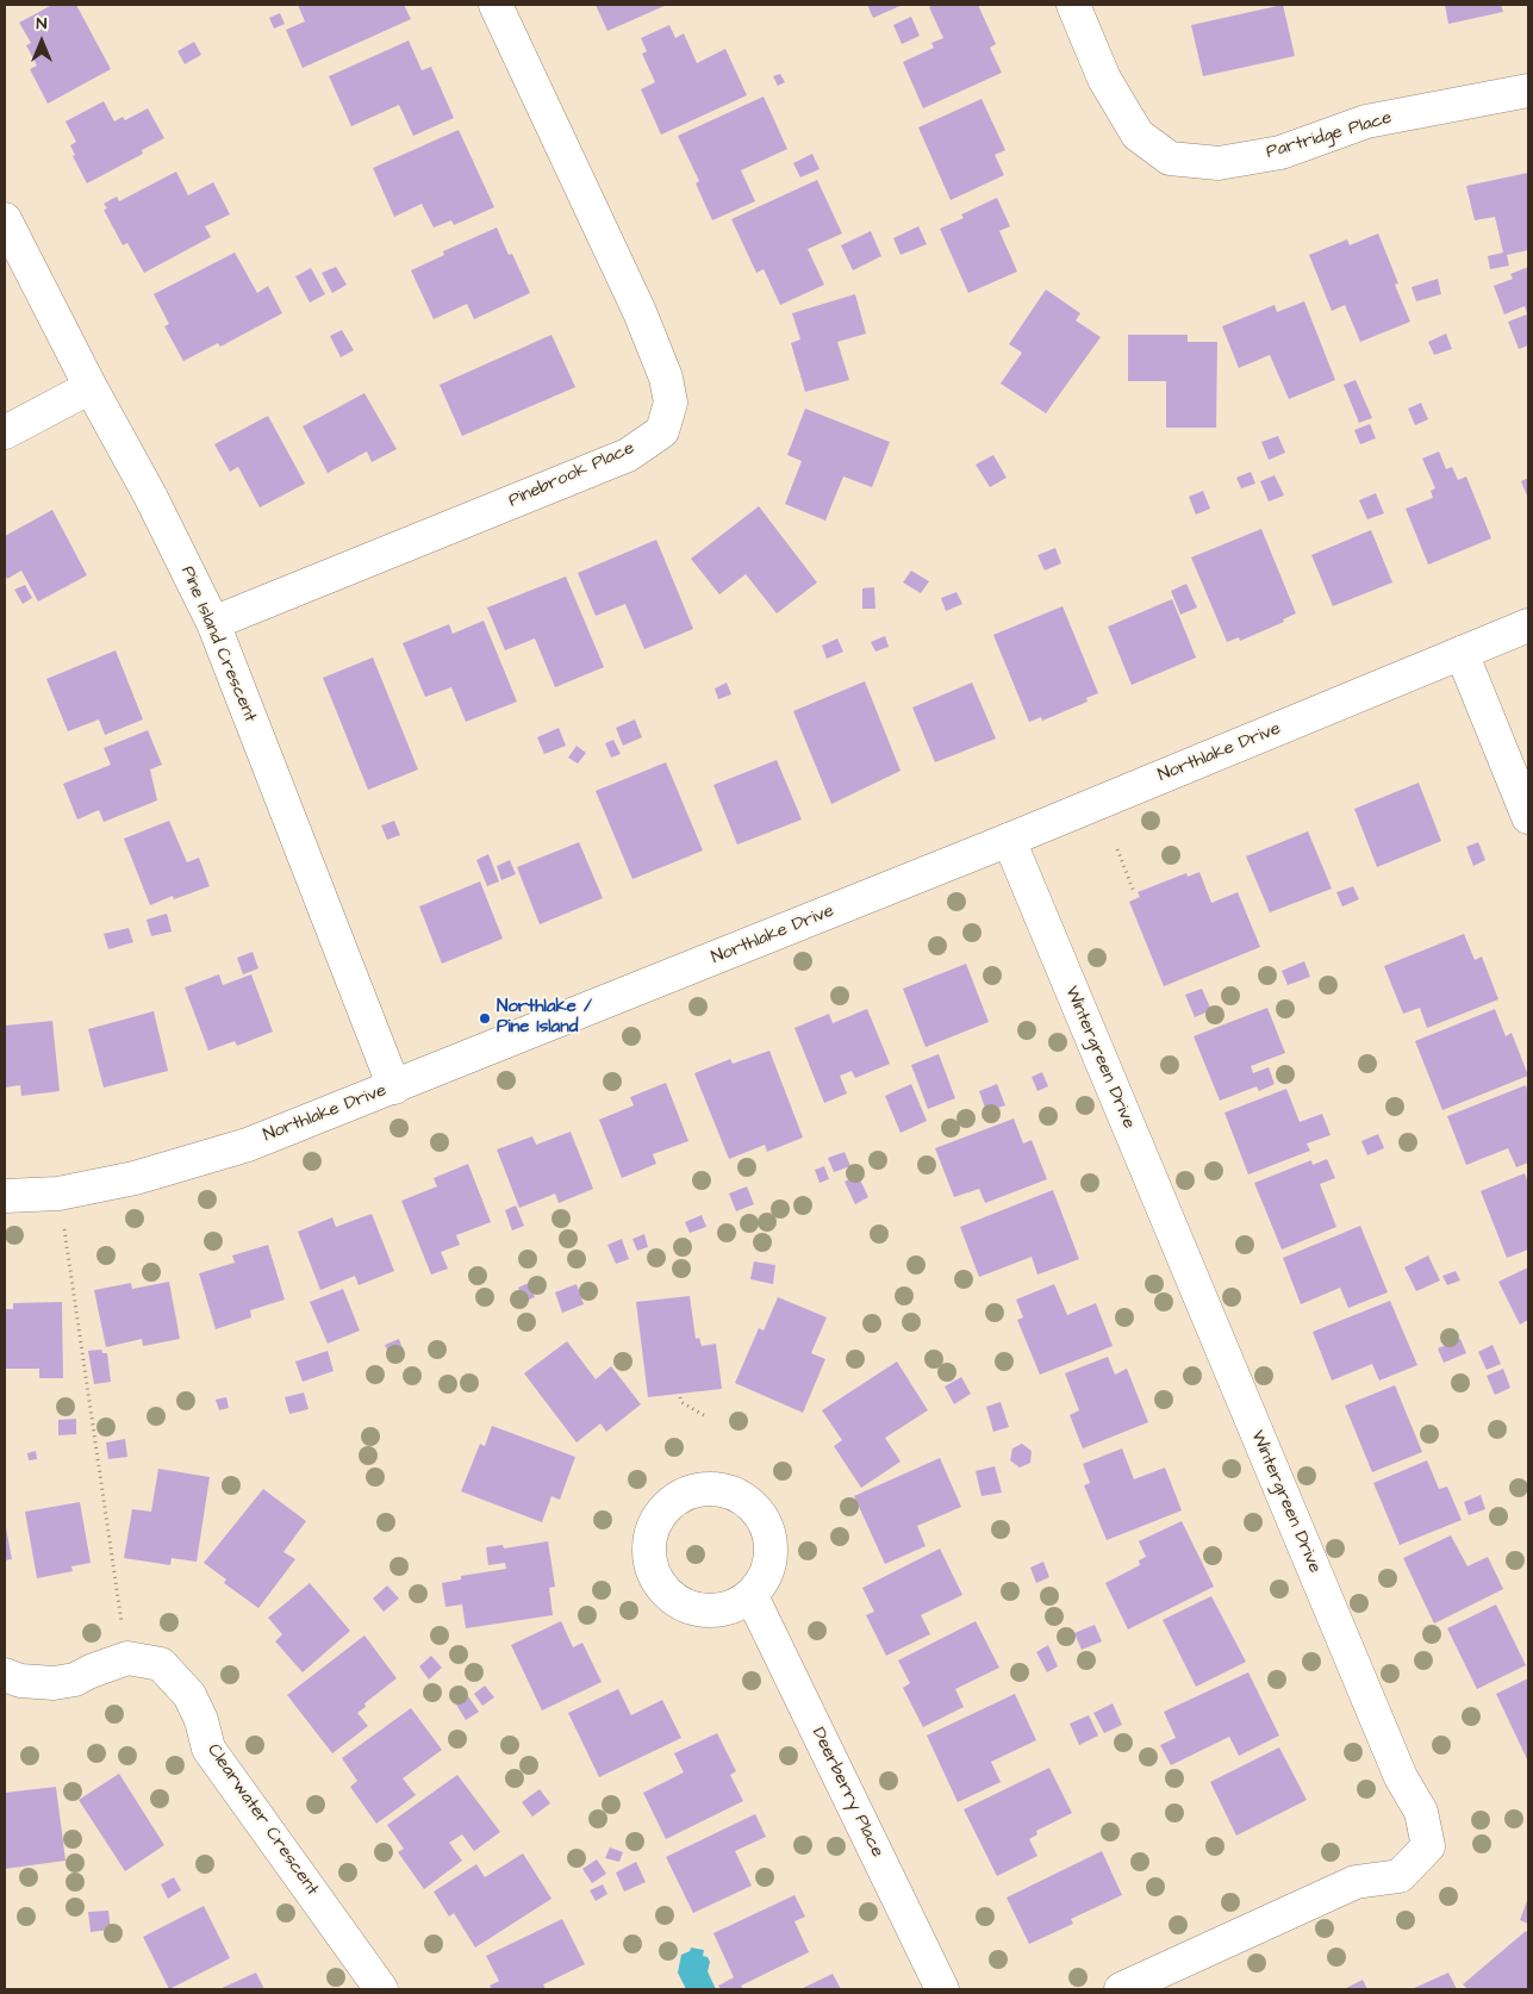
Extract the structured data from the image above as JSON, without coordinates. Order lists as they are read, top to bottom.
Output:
{
  "streets": {
    "street": [
      "Partridge Place",
      "Pinebrook Place",
      "Pine Island Crescent",
      "Northlake Drive",
      "Wintergreen Drive",
      "Deerberry Place",
      "Clearwater Crescent"
    ]
  },
  "crossings": [
    ["Pinebrook Place", "Pine Island Crescent"],
    ["Pine Island Crescent", "Northlake Drive"],
    ["Northlake Drive", "Wintergreen Drive"]
  ],
  "places": ["Northlake / Pine Island"],
  "north": "top"
}
